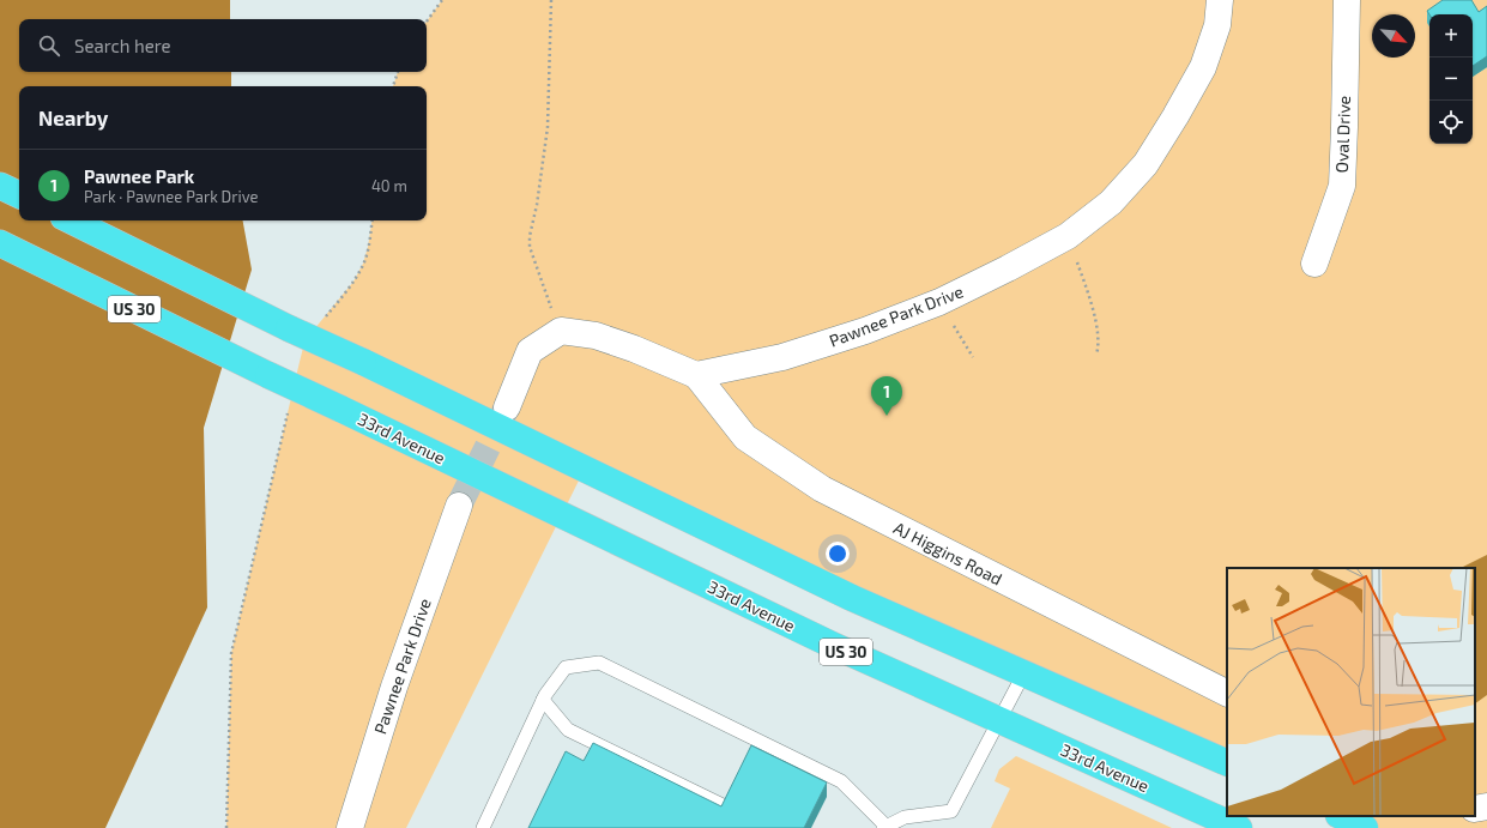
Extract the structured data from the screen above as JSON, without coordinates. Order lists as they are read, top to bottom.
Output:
{
  "streets": {
    "highway": ["US 30", "33rd Avenue"],
    "street": ["Oval Drive", "Pawnee Park Drive", "AJ Higgins Road"]
  },
  "crossings": [
    ["Pawnee Park Drive", "AJ Higgins Road"]
  ],
  "north": "bottom right",
  "page": {
    "map_buttons": ["+", "−"],
    "search": "Search here",
    "heading": "Nearby",
    "list": [
      {
        "mark": "1",
        "name": "Pawnee Park",
        "note": "Park · Pawnee Park Drive",
        "value": "40 m"
      }
    ],
    "pins": "1"
  }
}
